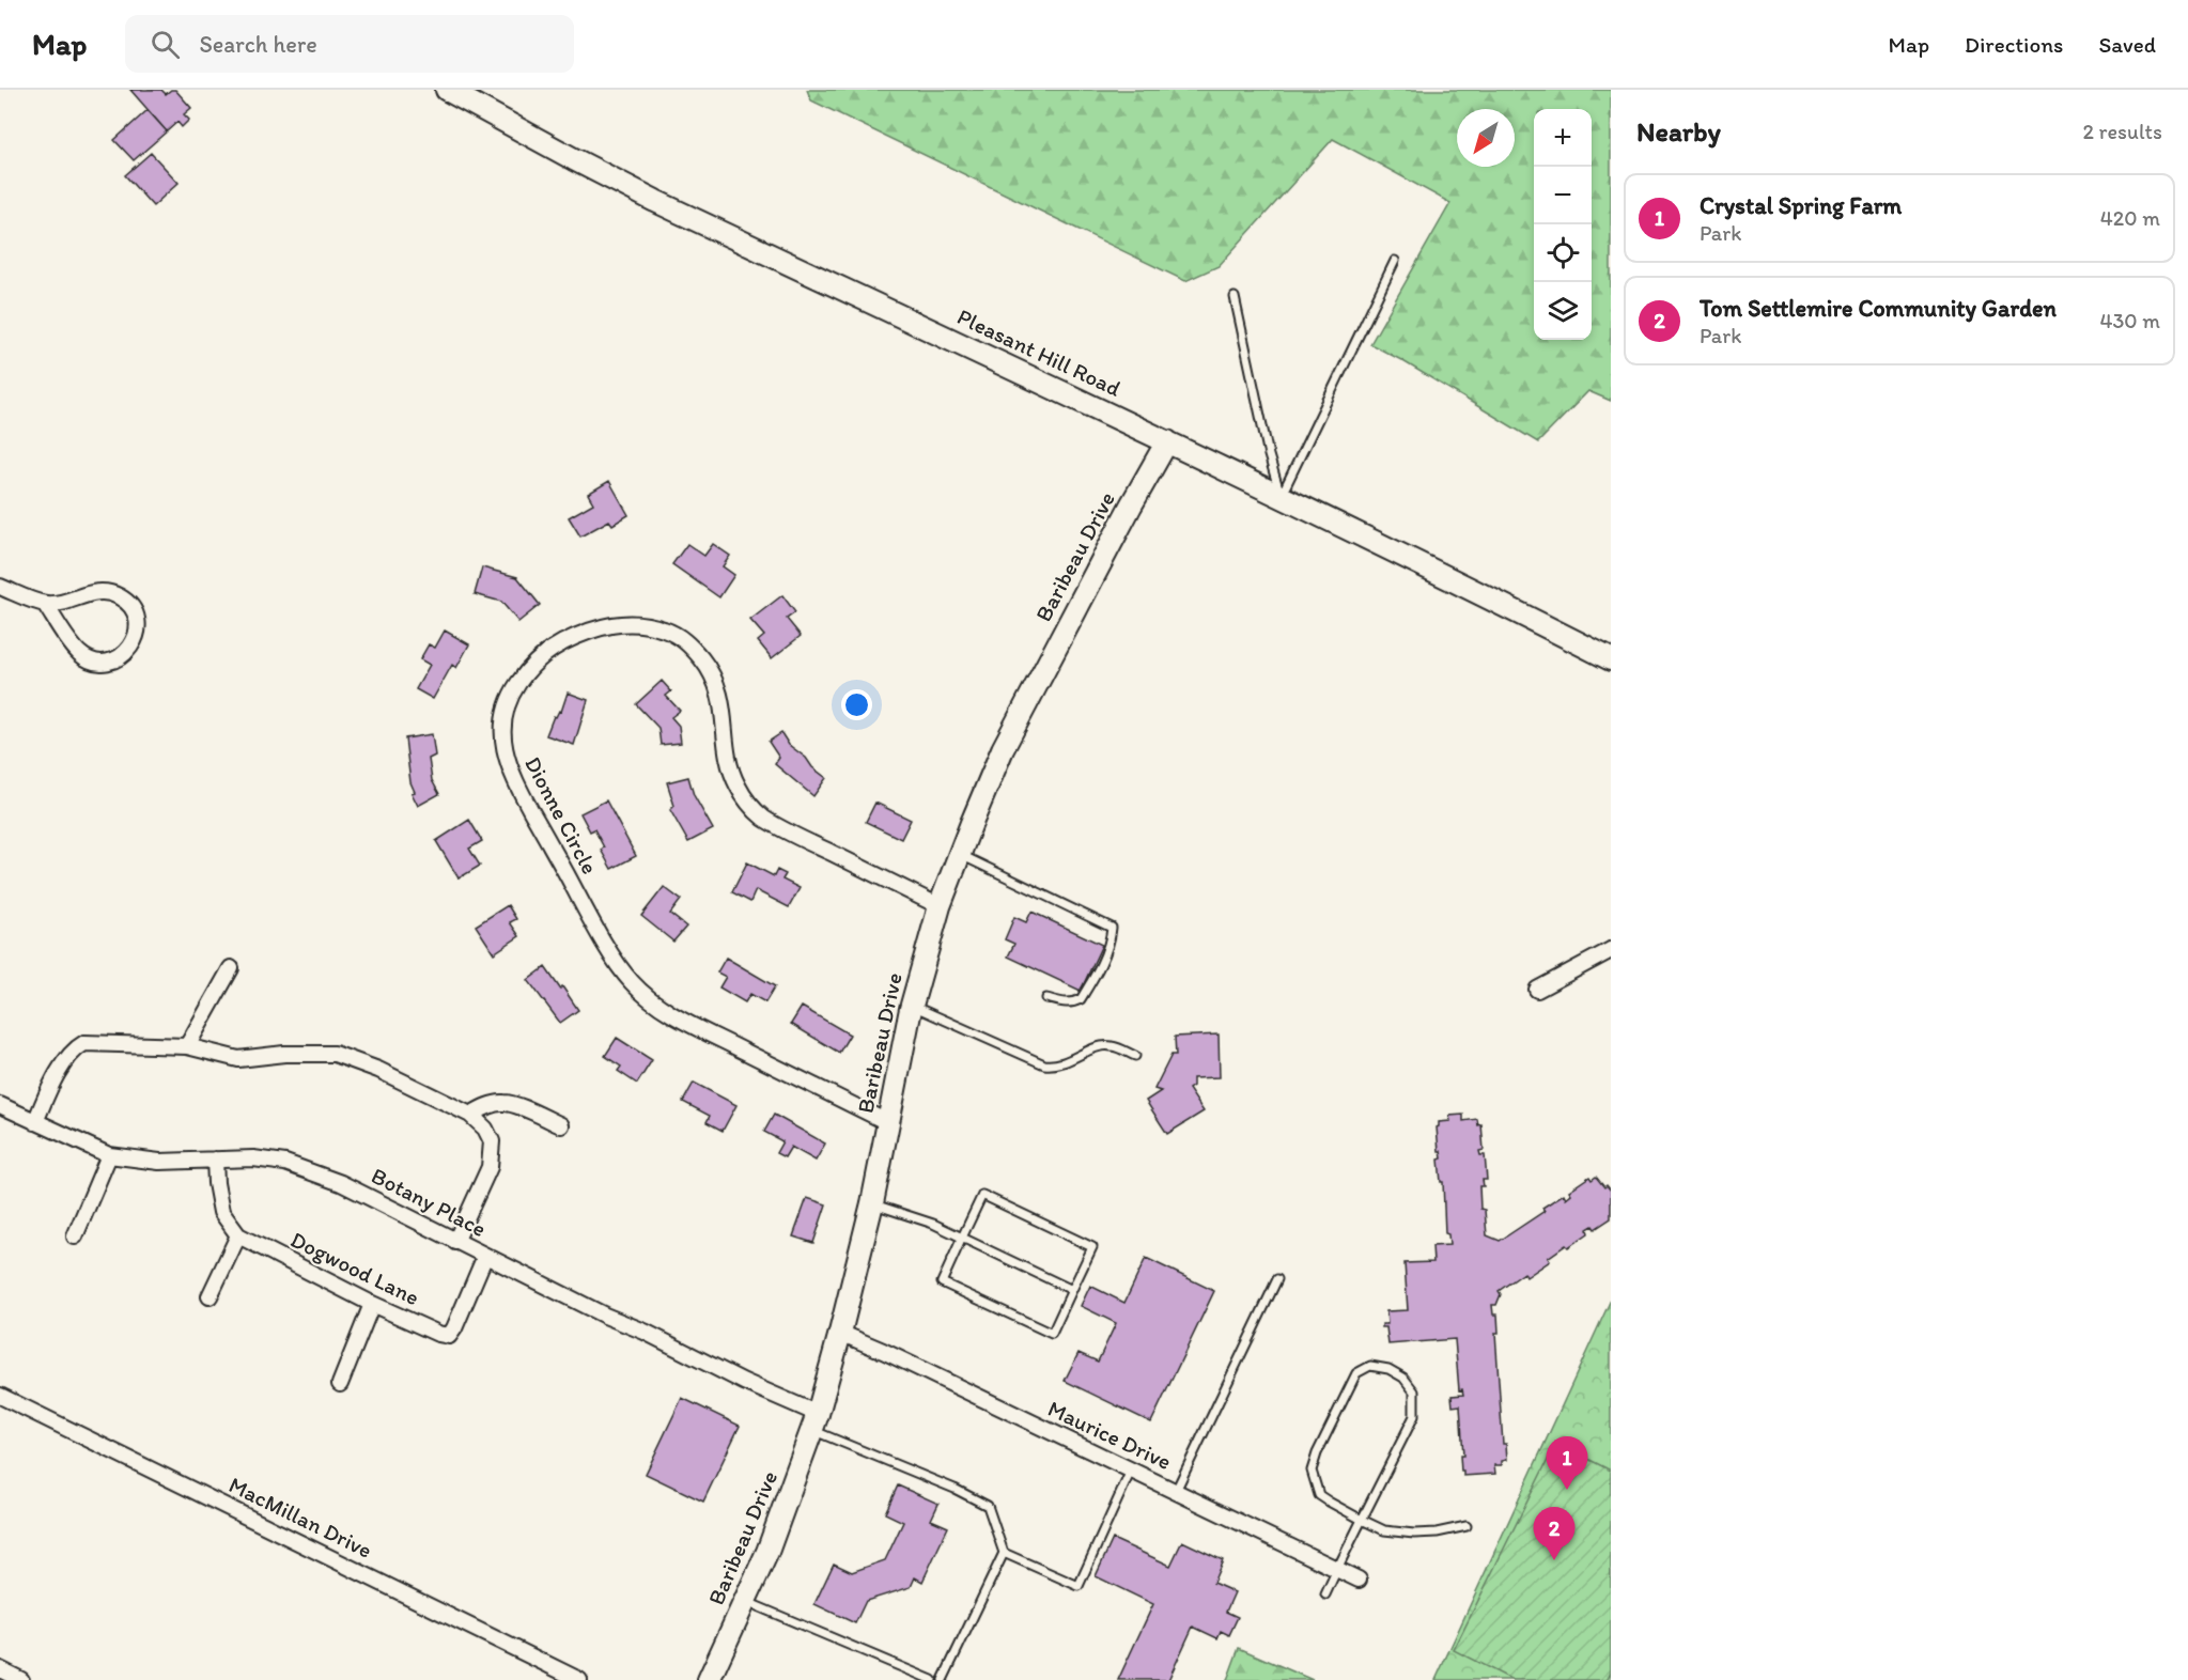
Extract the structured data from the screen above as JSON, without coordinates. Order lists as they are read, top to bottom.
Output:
{
  "streets": {
    "street": [
      "Pleasant Hill Road",
      "Baribeau Drive",
      "Dionne Circle",
      "Botany Place",
      "Dogwood Lane",
      "Maurice Drive",
      "MacMillan Drive"
    ]
  },
  "crossings": [
    ["Pleasant Hill Road", "Baribeau Drive"],
    ["Baribeau Drive", "Dionne Circle"],
    ["Baribeau Drive", "Botany Place"],
    ["Baribeau Drive", "Maurice Drive"],
    ["Botany Place", "Dogwood Lane"]
  ],
  "north": "bottom left",
  "page": {
    "header": "Map",
    "search": "Search here",
    "nav": ["Map", "Directions", "Saved"],
    "heading": ["Nearby", "2 results"],
    "map_buttons": ["+", "−"],
    "list": [
      {
        "mark": "1",
        "name": "Crystal Spring Farm",
        "note": "Park",
        "value": "420 m"
      },
      {
        "mark": "2",
        "name": "Tom Settlemire Community Garden",
        "note": "Park",
        "value": "430 m"
      }
    ],
    "pins": ["1", "2"]
  }
}
